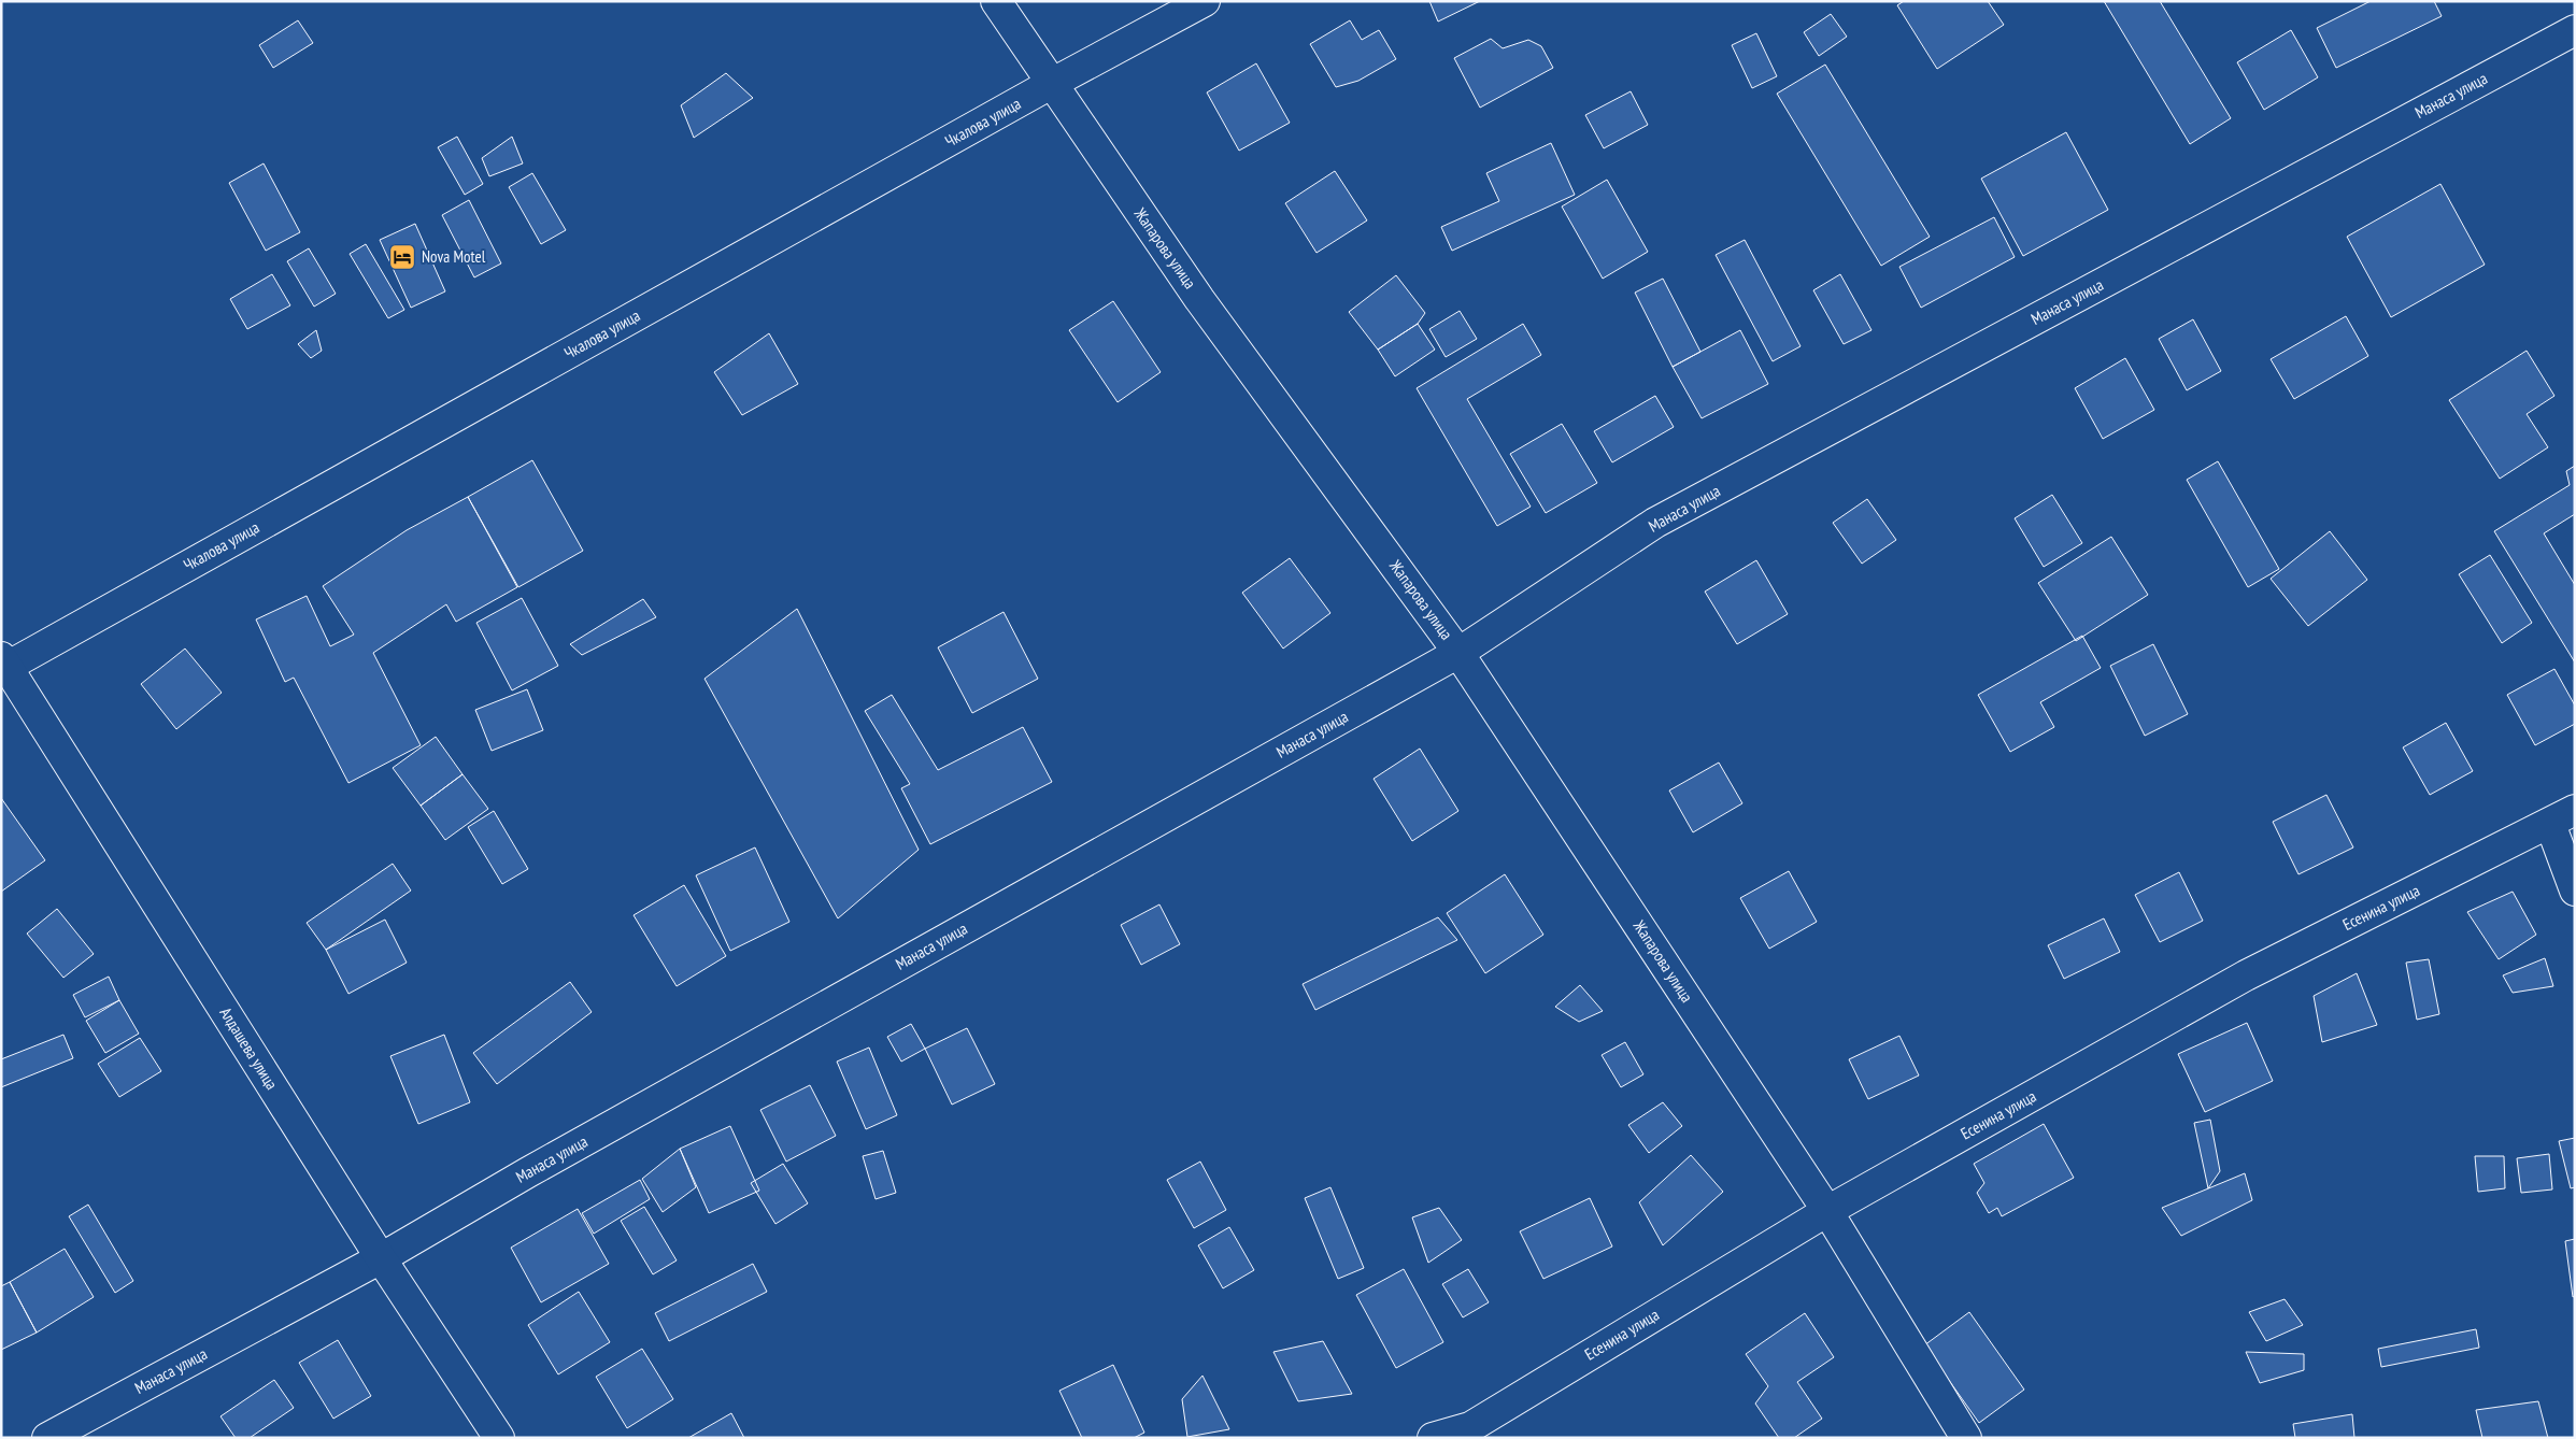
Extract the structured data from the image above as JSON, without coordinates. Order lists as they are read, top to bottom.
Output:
{
  "streets": {
    "street": [
      "Манаса улица",
      "Чкалова улица",
      "Жапарова улица",
      "Есенина улица",
      "Алдашева улица"
    ]
  },
  "crossings": [
    ["Манаса улица", "Жапарова улица"],
    ["Манаса улица", "Алдашева улица"],
    ["Чкалова улица", "Жапарова улица"],
    ["Чкалова улица", "Алдашева улица"],
    ["Жапарова улица", "Есенина улица"]
  ],
  "places": {
    "hotel": ["Nova Motel"]
  }
}
